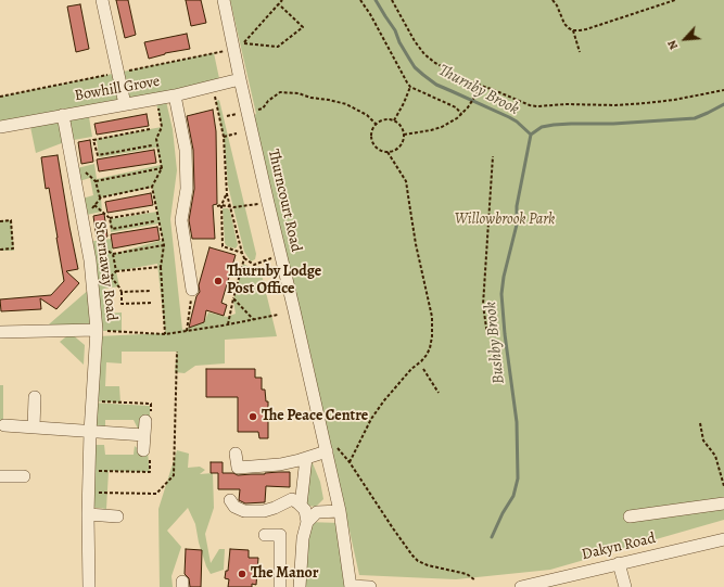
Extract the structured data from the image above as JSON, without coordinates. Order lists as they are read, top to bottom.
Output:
{
  "streets": {
    "street": [
      "Bowhill Grove",
      "Thurncourt Road",
      "Stornaway Road",
      "Dakyn Road"
    ]
  },
  "crossings": [
    ["Bowhill Grove", "Thurncourt Road"],
    ["Bowhill Grove", "Stornaway Road"]
  ],
  "water": ["Thurnby Brook", "Bushby Brook"],
  "parks": ["Willowbrook Park"],
  "places": ["Thurnby Lodge Post Office", "The Peace Centre", "The Manor"],
  "north": "bottom left"
}
